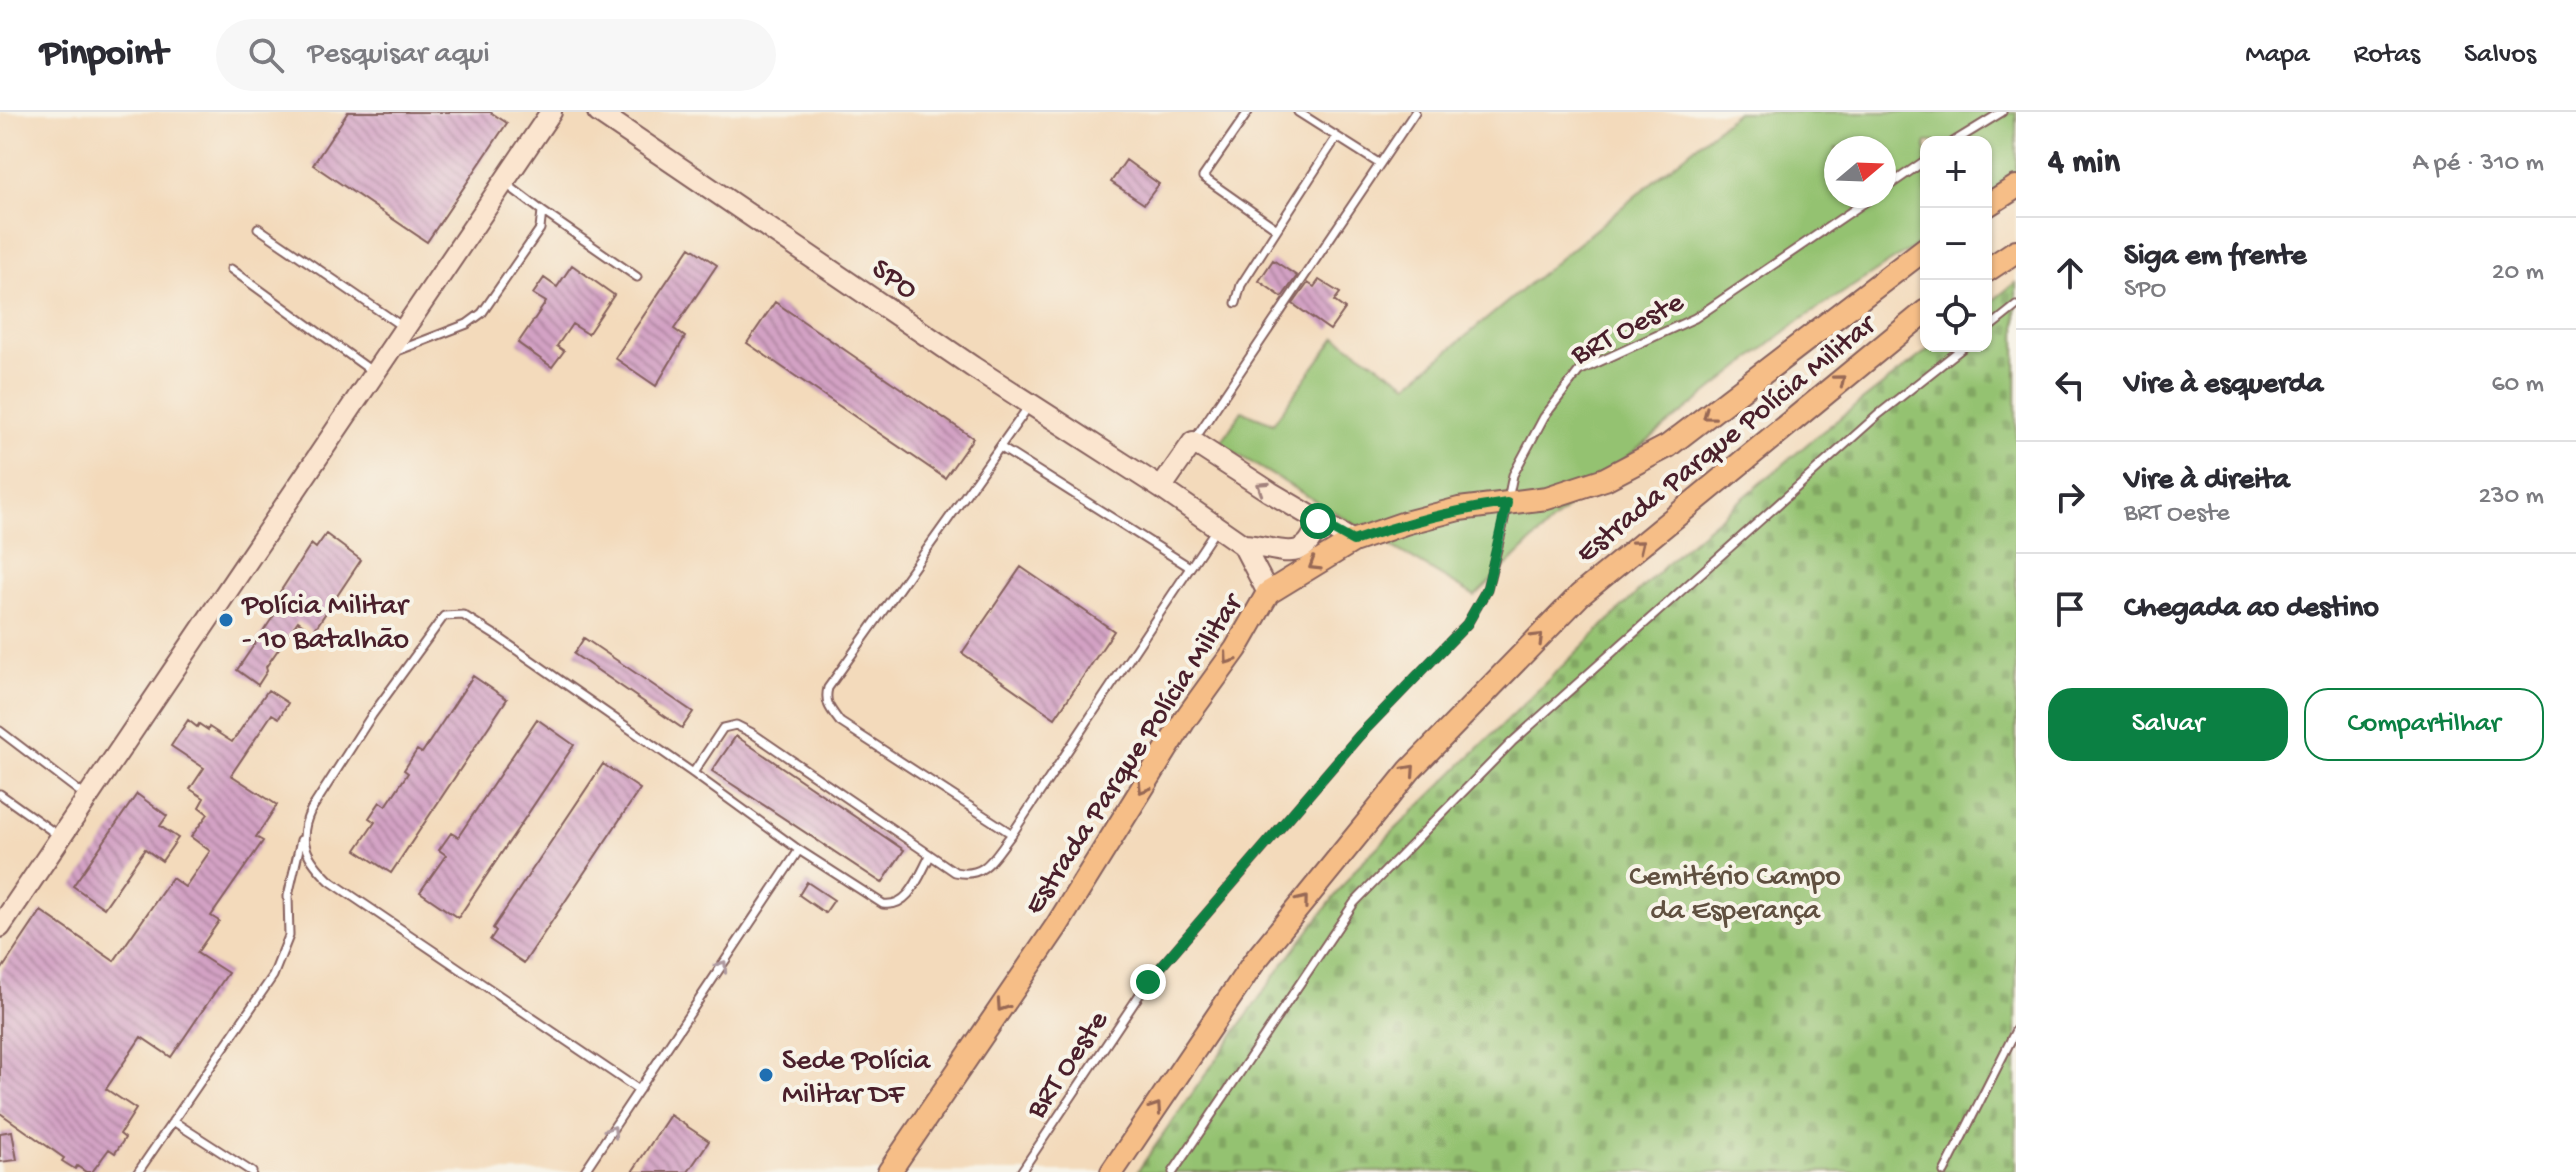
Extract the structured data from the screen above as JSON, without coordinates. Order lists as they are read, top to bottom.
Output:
{
  "streets": {
    "main road": ["Estrada Parque Polícia Militar"],
    "street": ["SPO"],
    "lane": ["BRT Oeste"]
  },
  "crossings": [
    ["SPO", "Estrada Parque Polícia Militar"],
    ["BRT Oeste", "Estrada Parque Polícia Militar"]
  ],
  "parks": ["Cemitério Campo da Esperança"],
  "places": ["Polícia Militar - 1o Batalhão", "Sede Polícia Militar DF"],
  "north": "right",
  "page": {
    "header": "Pinpoint",
    "search": "Pesquisar aqui",
    "nav": ["Mapa", "Rotas", "Salvos"],
    "heading": ["4 min", "A pé · 310 m"],
    "map_buttons": ["+", "−"],
    "list": [
      ["Siga em frente", "SPO", "20 m"],
      ["Vire à esquerda", "60 m"],
      ["Vire à direita", "BRT Oeste", "230 m"],
      "Chegada ao destino"
    ],
    "buttons": ["Salvar", "Compartilhar"]
  }
}
